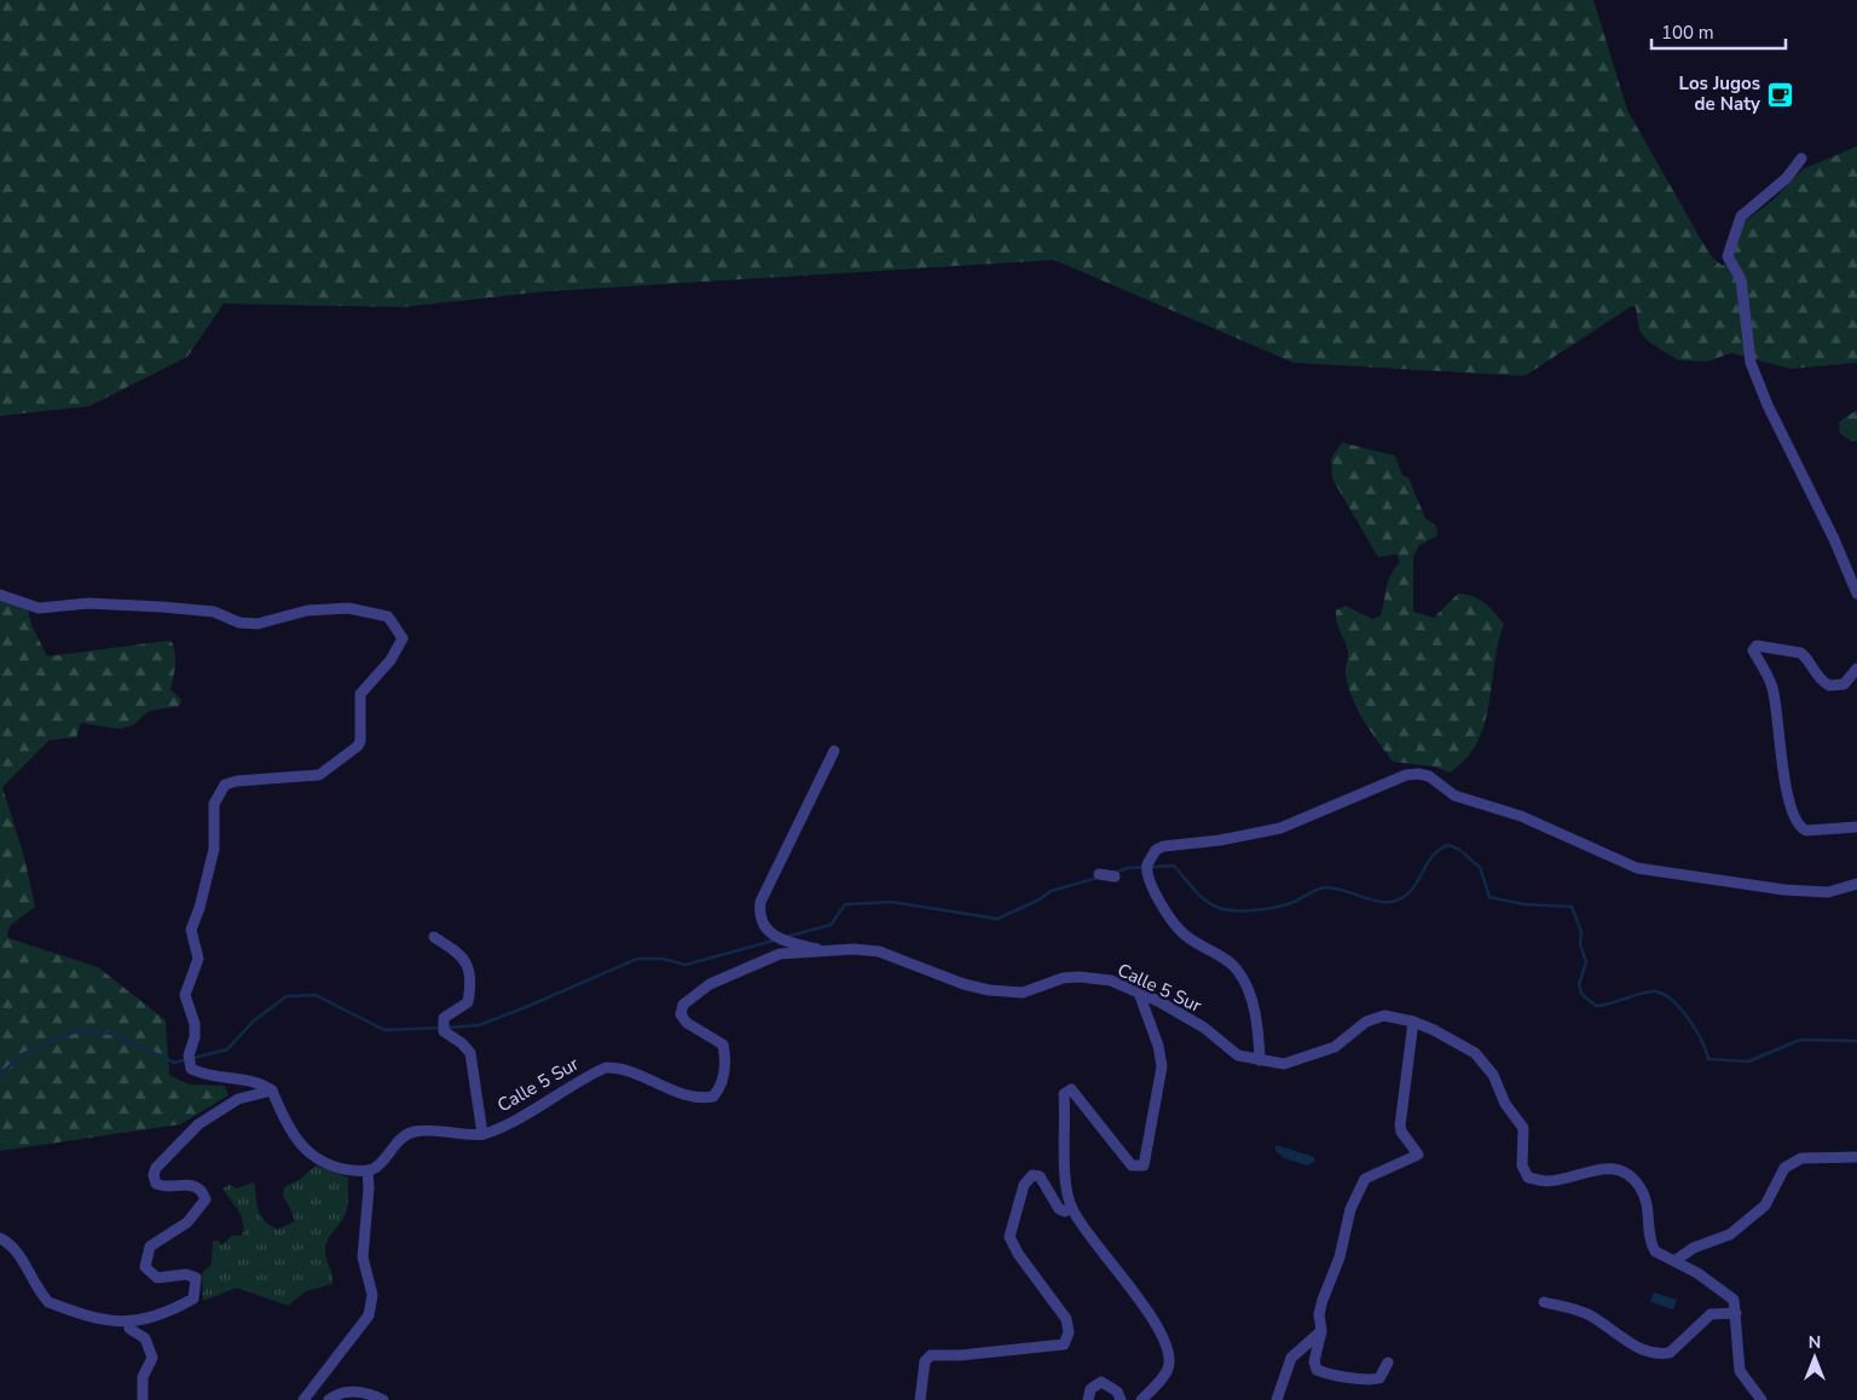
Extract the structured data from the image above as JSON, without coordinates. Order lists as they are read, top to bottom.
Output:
{
  "streets": {
    "street": ["Calle 5 Sur"]
  },
  "places": {
    "cafe": ["Los Jugos de Naty"]
  },
  "scale_bar": "100 m",
  "north": "top"
}
